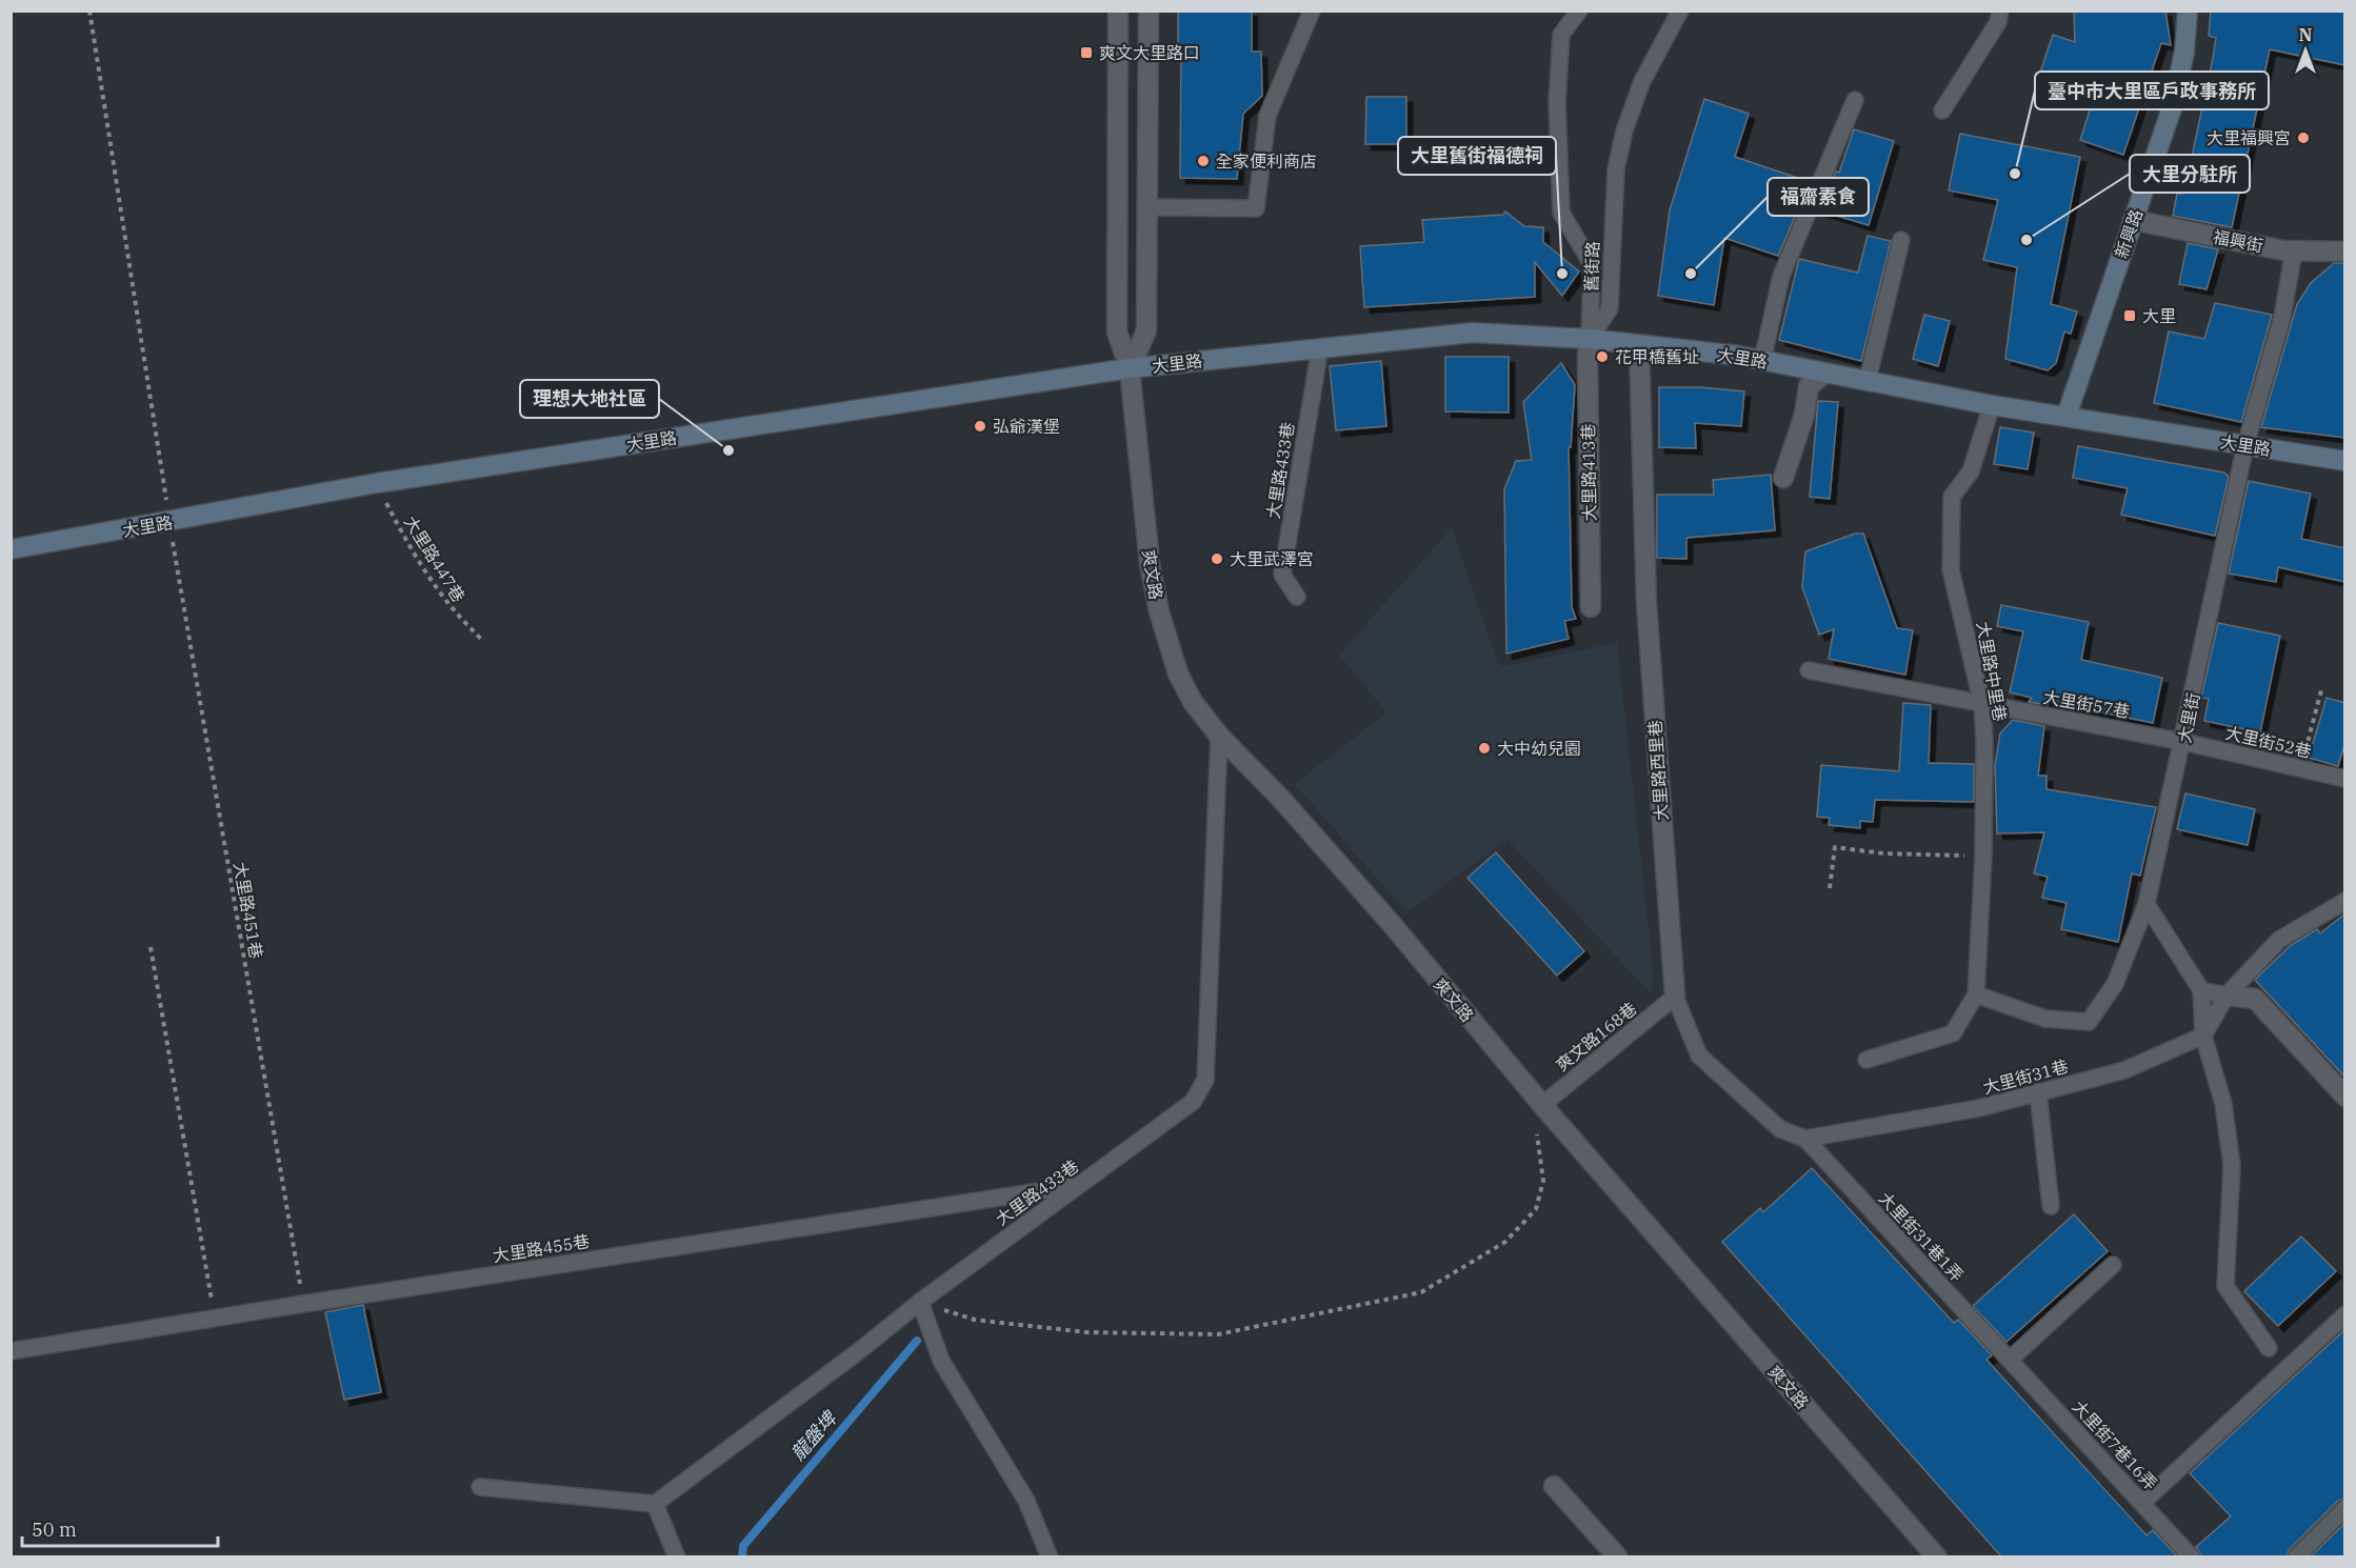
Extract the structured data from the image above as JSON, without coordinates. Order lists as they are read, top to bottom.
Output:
{
  "streets": {
    "street": [
      "新興路",
      "福興街",
      "大里路",
      "大里路413巷",
      "爽文路",
      "大里路西里巷"
    ],
    "lane": [
      "舊街路",
      "大里路433巷",
      "大里路中里巷",
      "大里街57巷",
      "大里街",
      "大里街52巷",
      "爽文路168巷",
      "大里街31巷",
      "大里街31巷1弄",
      "大里路455巷",
      "大里街7巷16弄"
    ],
    "path": ["大里路447巷", "大里路451巷"]
  },
  "crossings": [
    ["新興路", "福興街"],
    ["新興路", "大里路"],
    ["福興街", "大里街"],
    ["舊街路", "大里路"],
    ["舊街路", "大里路413巷"],
    ["大里路", "大里路433巷"],
    ["大里路", "大里路413巷"],
    ["大里路", "大里路447巷"],
    ["大里路", "爽文路"],
    ["大里路", "大里路中里巷"],
    ["大里路", "大里街"],
    ["大里路", "大里路西里巷"],
    ["大里路", "大里路451巷"],
    ["大里路433巷", "爽文路"],
    ["大里路433巷", "大里路455巷"],
    ["爽文路", "爽文路168巷"],
    ["大里路中里巷", "大里街57巷"],
    ["大里路中里巷", "大里街"],
    ["大里街57巷", "大里街"],
    ["大里街57巷", "大里街52巷"],
    ["大里街", "大里街52巷"],
    ["大里路西里巷", "爽文路168巷"],
    ["大里路西里巷", "大里街31巷"],
    ["大里路西里巷", "大里街31巷1弄"],
    ["大里路451巷", "大里路455巷"],
    ["大里街31巷", "大里街31巷1弄"],
    ["大里街31巷1弄", "大里街7巷16弄"]
  ],
  "water": ["龍盤埤"],
  "places": {
    "transit": ["爽文大里路口", "大里"],
    "other": [
      "大里福興宮",
      "全家便利商店",
      "臺中市大里區戶政事務所",
      "大里分駐所",
      "大里舊街福德祠",
      "福齋素食",
      "花甲橋舊址",
      "弘爺漢堡",
      "理想大地社區",
      "大里武澤宮",
      "大中幼兒園"
    ]
  },
  "scale_bar": "50 m",
  "north": "top"
}
